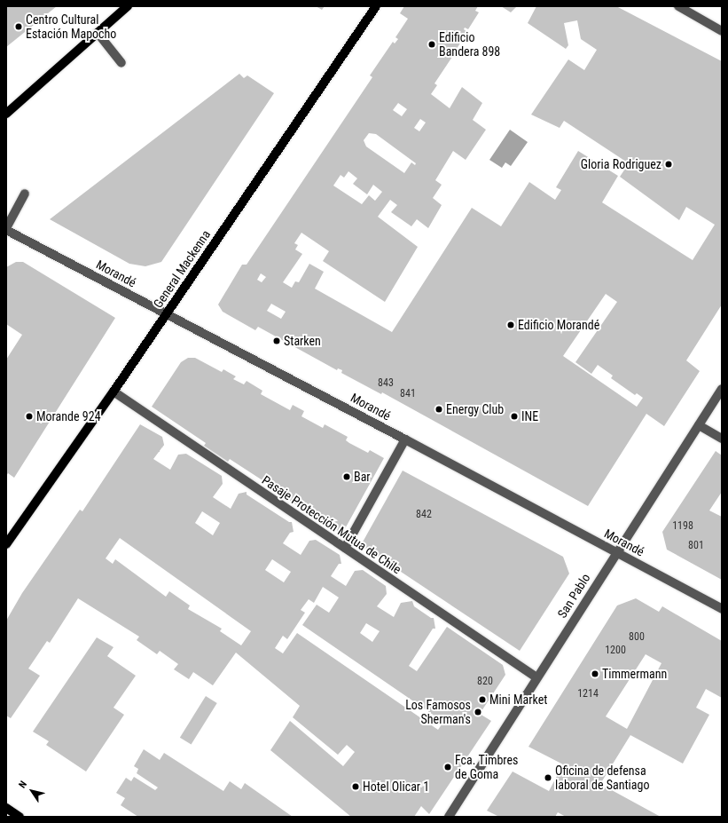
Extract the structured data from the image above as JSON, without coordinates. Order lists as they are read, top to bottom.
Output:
{
  "streets": {
    "main road": ["General Mackenna"],
    "street": ["Morandé", "Pasaje Protección Mutua de Chile", "San Pablo"]
  },
  "crossings": [
    ["General Mackenna", "Morandé"],
    ["General Mackenna", "Pasaje Protección Mutua de Chile"],
    ["Morandé", "San Pablo"],
    ["Pasaje Protección Mutua de Chile", "San Pablo"]
  ],
  "places": [
    "Centro Cultural Estación Mapocho",
    "Edificio Bandera 898",
    "Gloria Rodriguez",
    "Edificio Morandé",
    "Starken",
    "Energy Club",
    "Morande 924",
    "INE",
    "Bar",
    "Timmermann",
    "Mini Market",
    "Los Famosos Sherman's",
    "Fca. Timbres de Goma",
    "Oficina de defensa laboral de Santiago",
    "Hotel Olicar 1"
  ],
  "house_numbers": [
    "843",
    "841",
    "842",
    "1198",
    "801",
    "800",
    "1200",
    "820",
    "1214"
  ],
  "north": "top left"
}
